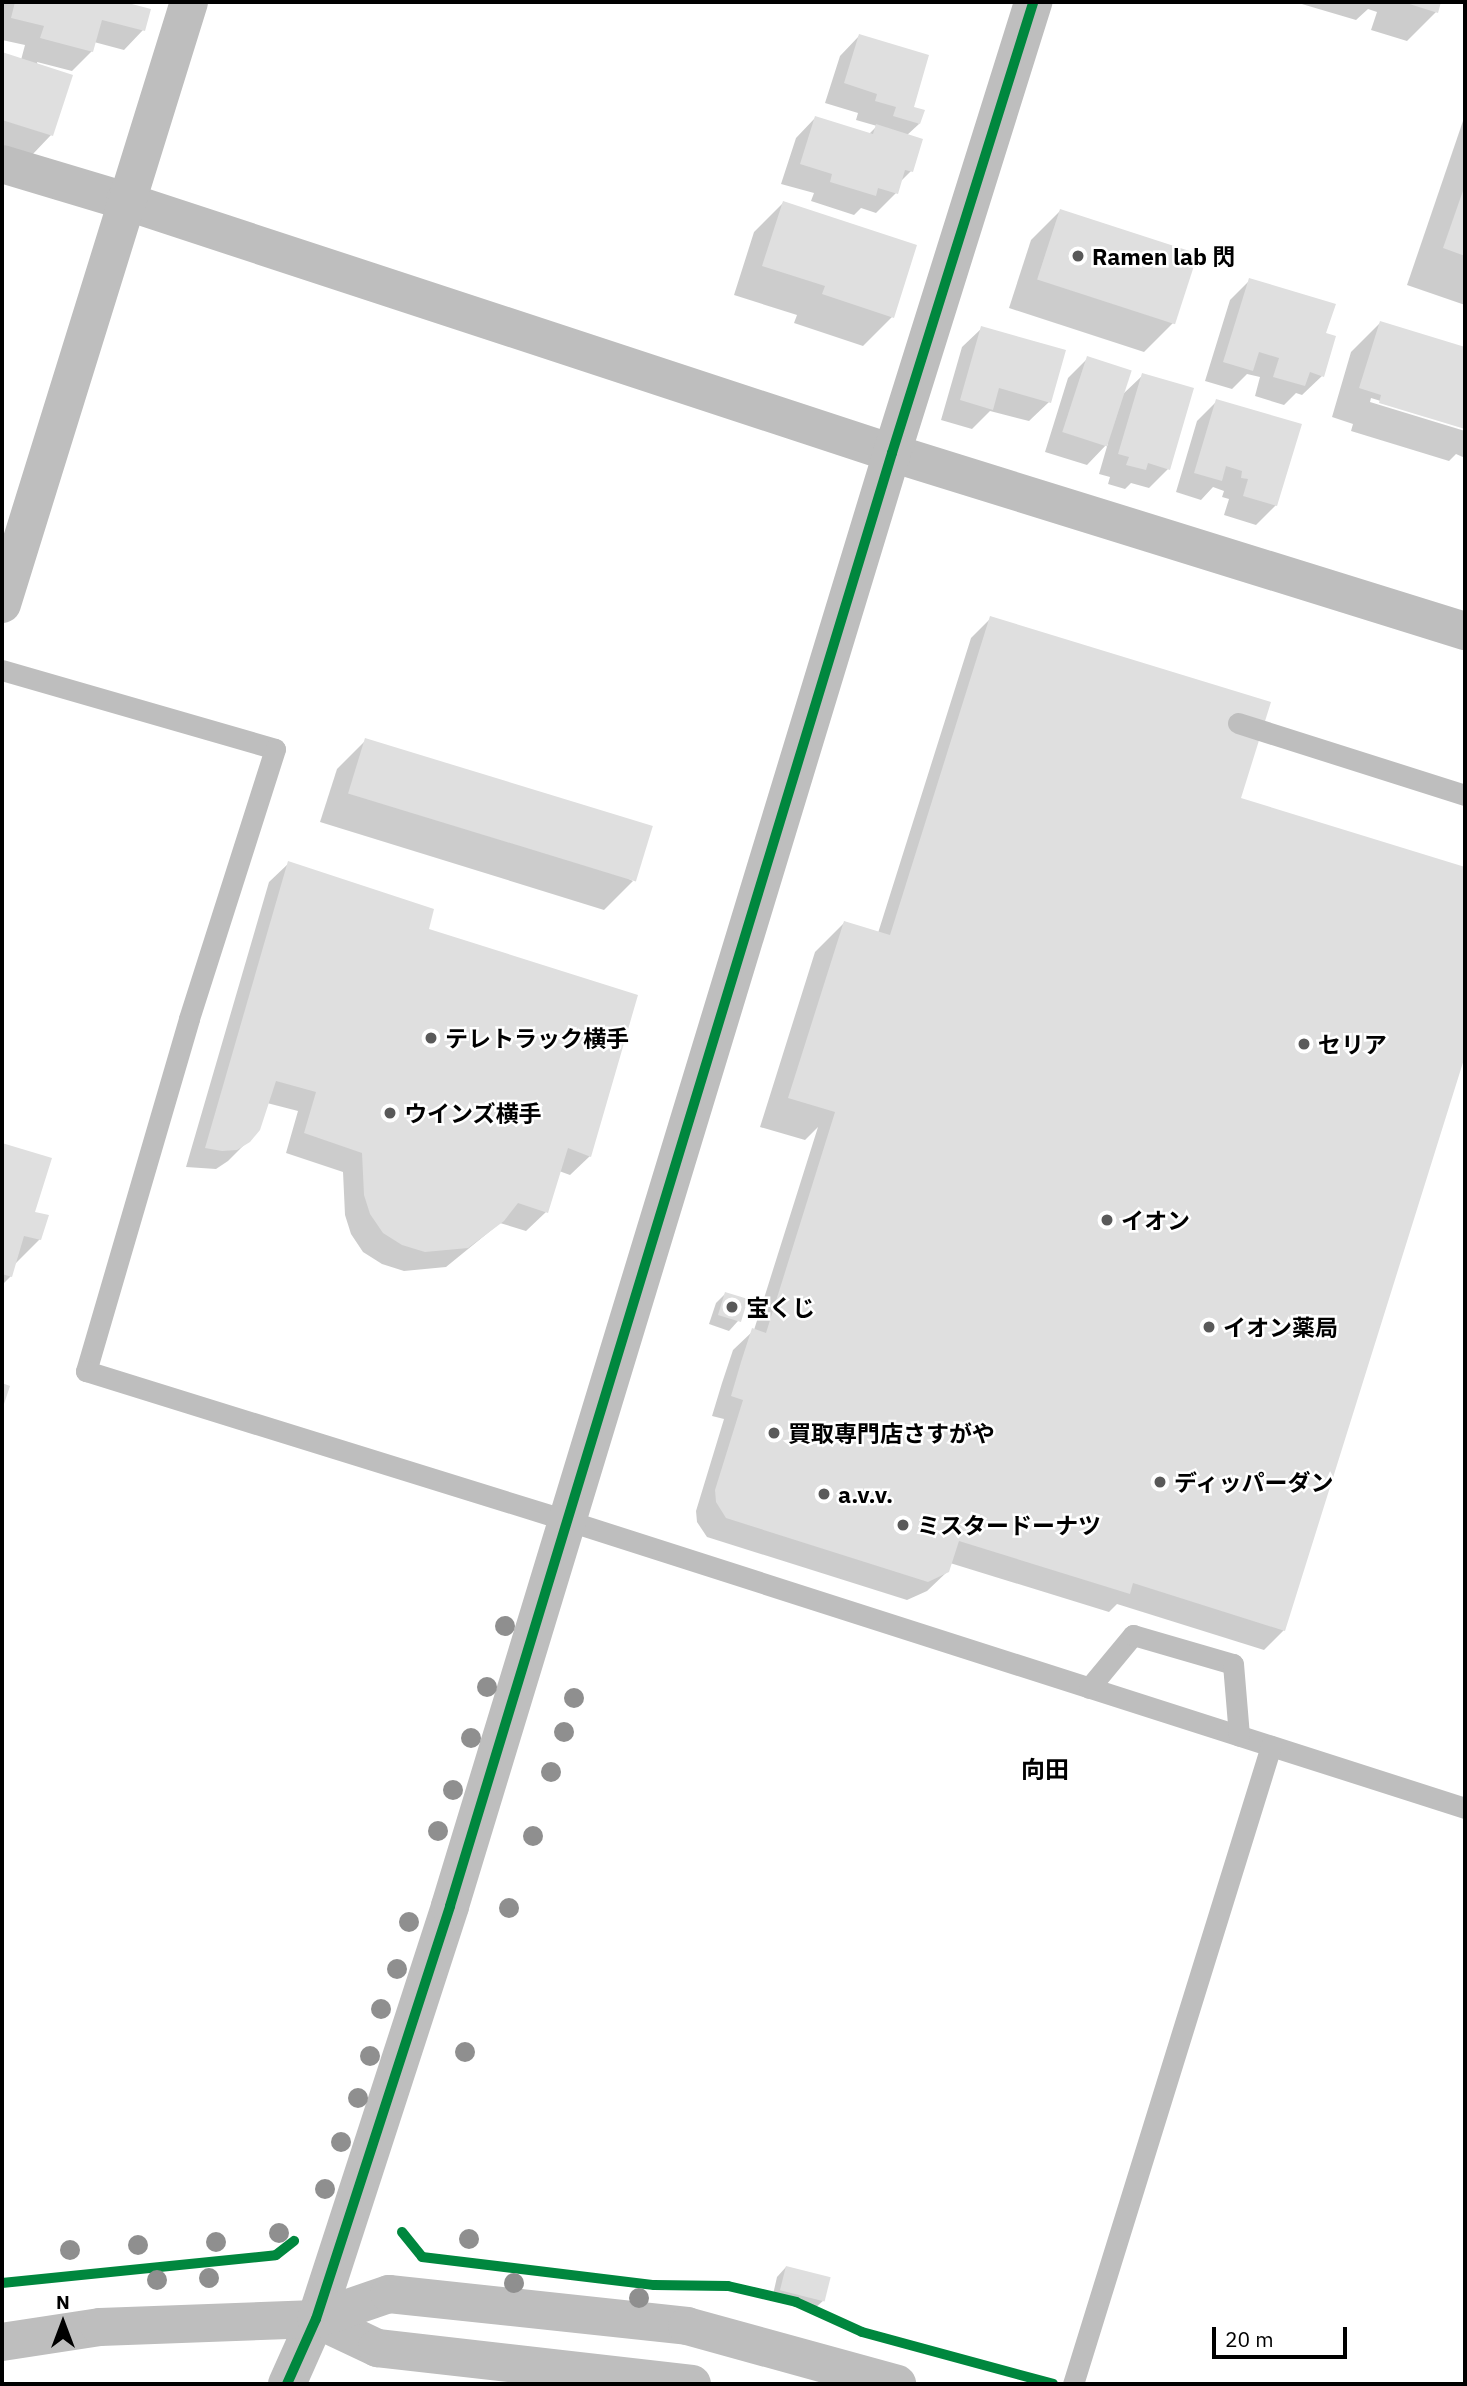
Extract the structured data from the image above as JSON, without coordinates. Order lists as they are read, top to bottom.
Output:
{
  "districts": ["向田"],
  "places": [
    "Ramen lab 閃",
    "テレトラック横手",
    "セリア",
    "ウインズ横手",
    "イオン",
    "宝くじ",
    "イオン薬局",
    "買取専門店さすがや",
    "ディッパーダン",
    "a.v.v.",
    "ミスタードーナツ"
  ],
  "scale_bar": "20 m",
  "north": "top"
}
